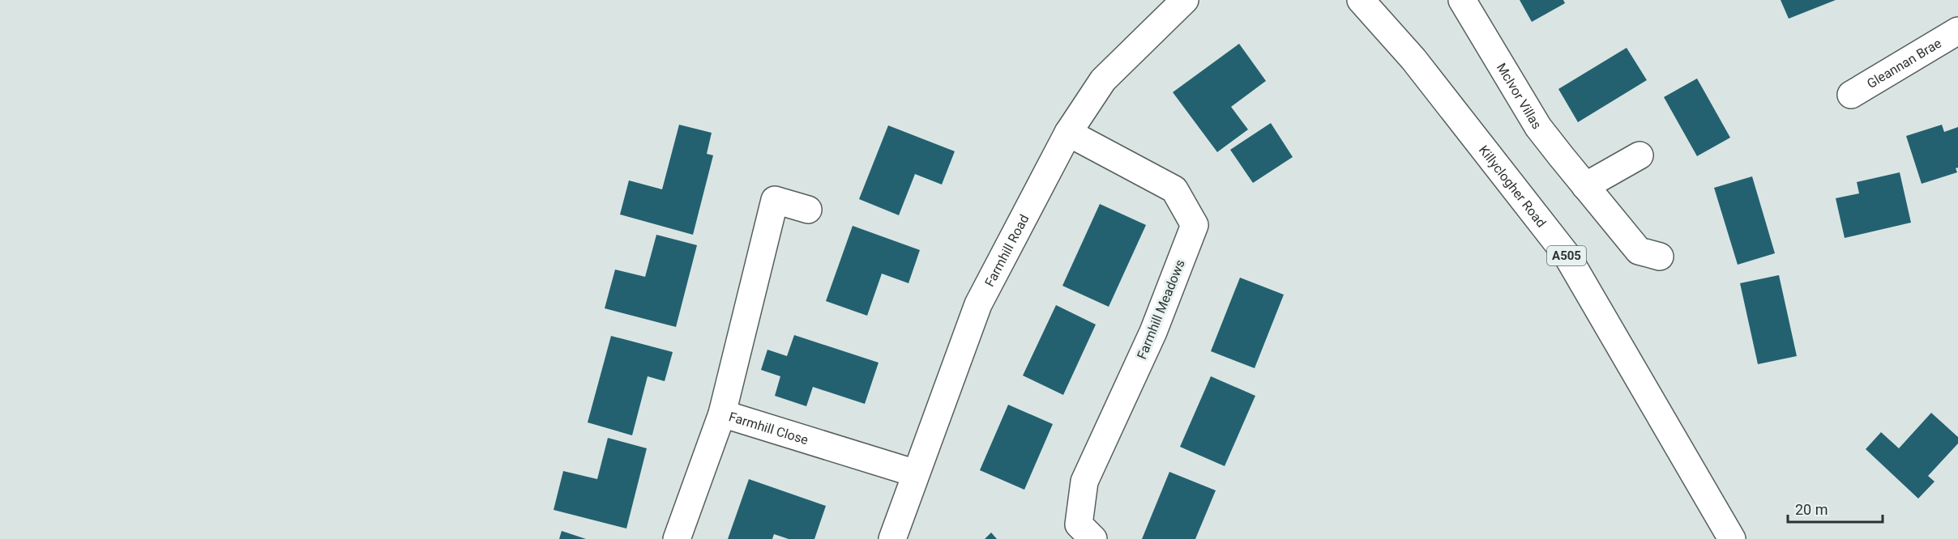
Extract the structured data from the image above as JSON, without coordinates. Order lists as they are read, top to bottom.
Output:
{
  "streets": {
    "main road": [
      "Gleannan Brae",
      "McIvor Villas",
      "Killyclogher Road",
      "Farmhill Road",
      "A505",
      "Farmhill Meadows",
      "Farmhill Close"
    ]
  },
  "crossings": [
    ["Farmhill Road", "Farmhill Meadows"],
    ["Farmhill Road", "Farmhill Close"]
  ],
  "scale_bar": "20 m"
}
